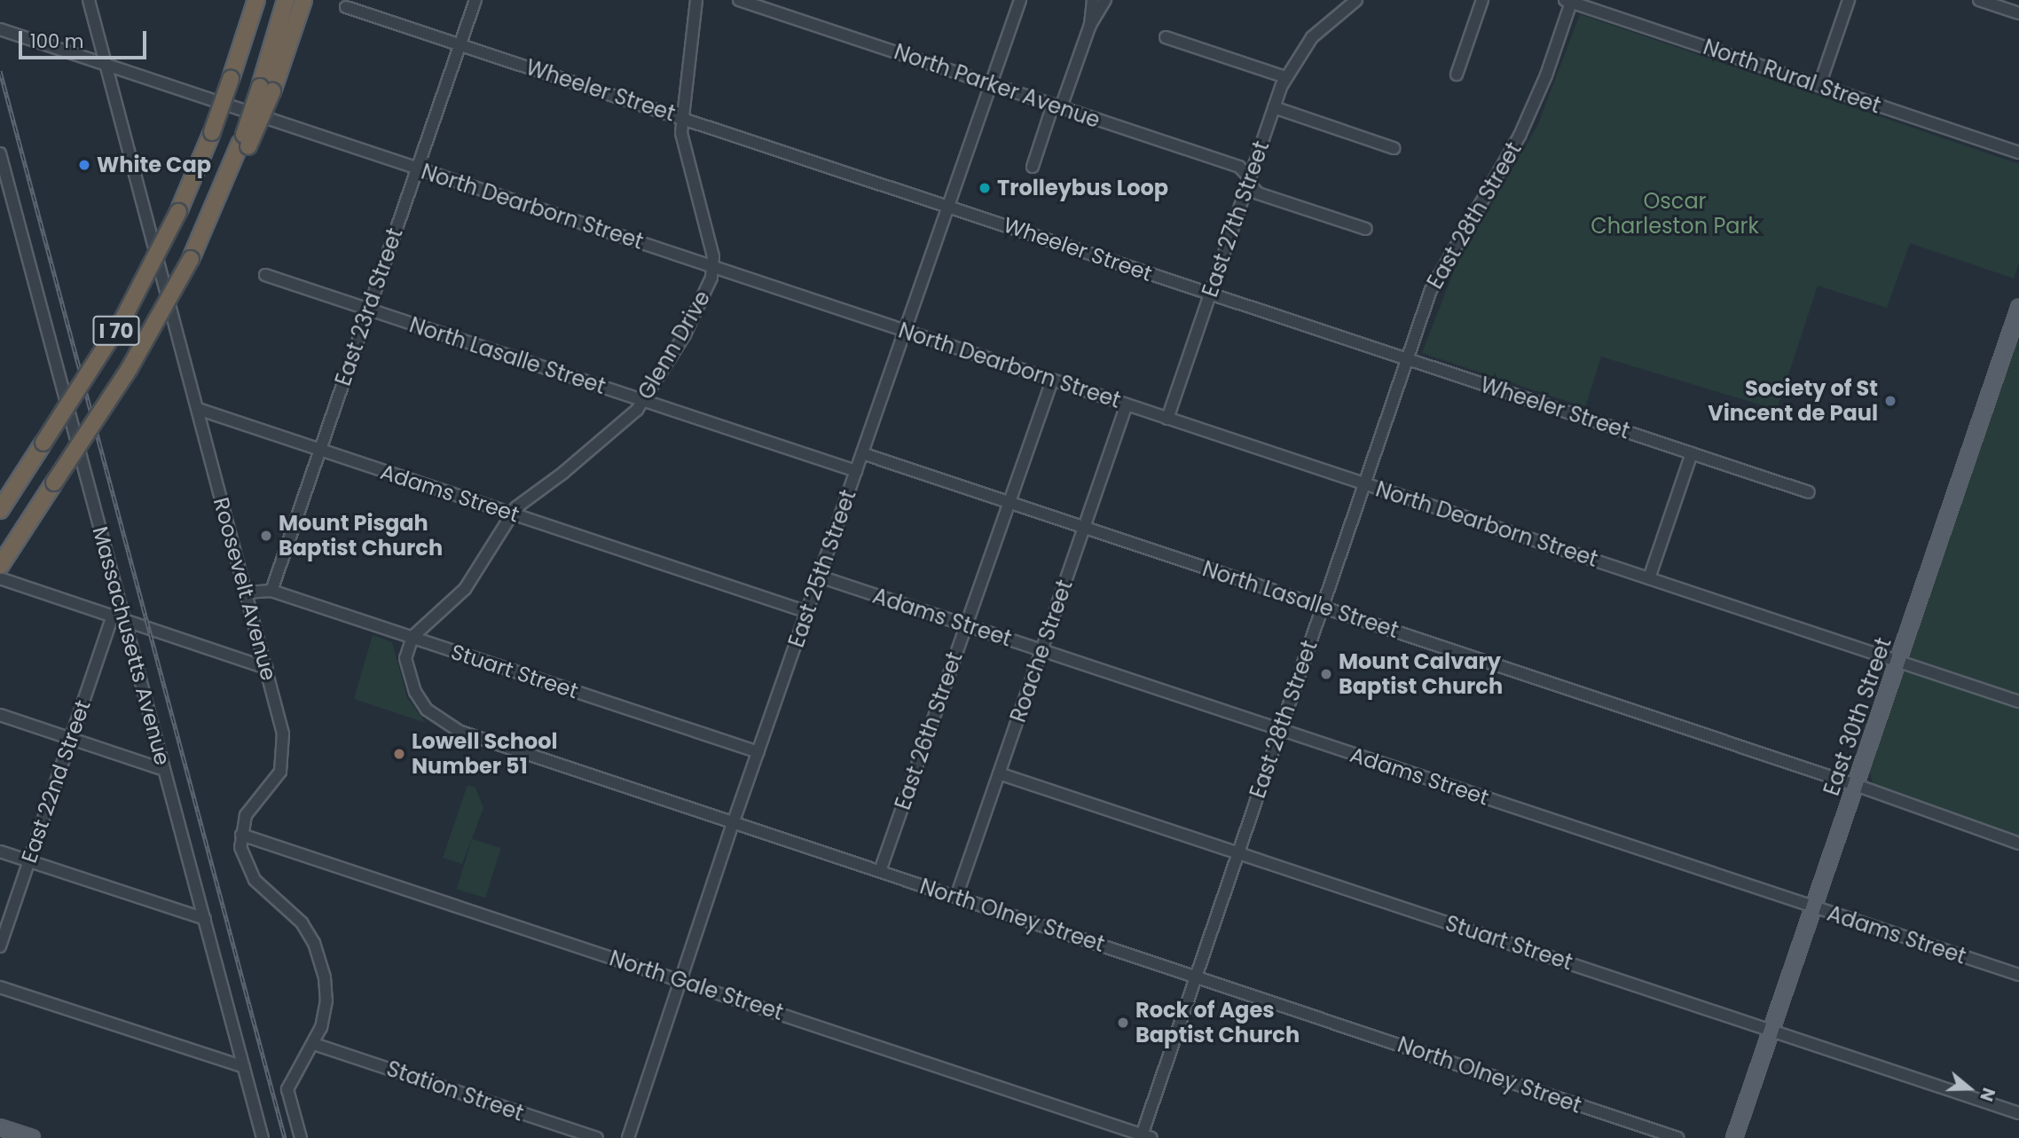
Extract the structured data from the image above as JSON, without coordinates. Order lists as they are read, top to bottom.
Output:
{
  "streets": {
    "highway": ["I 70"],
    "main road": ["East 30th Street"],
    "street": [
      "North Rural Street",
      "North Parker Avenue",
      "Wheeler Street",
      "North Dearborn Street",
      "East 28th Street",
      "East 27th Street",
      "East 23rd Street",
      "Glenn Drive",
      "North Lasalle Street",
      "Adams Street",
      "East 25th Street",
      "Roosevelt Avenue",
      "Massachusetts Avenue",
      "Roache Street",
      "Stuart Street",
      "East 26th Street",
      "East 22nd Street",
      "North Olney Street",
      "North Gale Street",
      "Station Street"
    ]
  },
  "crossings": [
    ["North Rural Street", "East 28th Street"],
    ["North Parker Avenue", "East 27th Street"],
    ["North Parker Avenue", "East 25th Street"],
    ["Wheeler Street", "East 28th Street"],
    ["Wheeler Street", "East 27th Street"],
    ["Wheeler Street", "East 23rd Street"],
    ["Wheeler Street", "Glenn Drive"],
    ["Wheeler Street", "East 25th Street"],
    ["North Dearborn Street", "East 28th Street"],
    ["North Dearborn Street", "East 27th Street"],
    ["North Dearborn Street", "East 23rd Street"],
    ["North Dearborn Street", "Glenn Drive"],
    ["North Dearborn Street", "East 25th Street"],
    ["North Dearborn Street", "Roosevelt Avenue"],
    ["North Dearborn Street", "Roache Street"],
    ["North Dearborn Street", "East 30th Street"],
    ["North Dearborn Street", "East 26th Street"],
    ["East 28th Street", "North Lasalle Street"],
    ["East 28th Street", "Adams Street"],
    ["East 28th Street", "Stuart Street"],
    ["East 28th Street", "North Olney Street"],
    ["East 28th Street", "North Gale Street"],
    ["East 23rd Street", "North Lasalle Street"],
    ["East 23rd Street", "Adams Street"],
    ["East 23rd Street", "Stuart Street"],
    ["Glenn Drive", "North Lasalle Street"],
    ["Glenn Drive", "Adams Street"],
    ["Glenn Drive", "Stuart Street"],
    ["Glenn Drive", "North Olney Street"],
    ["North Lasalle Street", "East 25th Street"],
    ["North Lasalle Street", "Roache Street"],
    ["North Lasalle Street", "East 30th Street"],
    ["North Lasalle Street", "East 26th Street"],
    ["Adams Street", "East 25th Street"],
    ["Adams Street", "Roosevelt Avenue"],
    ["Adams Street", "Roache Street"],
    ["Adams Street", "East 30th Street"],
    ["Adams Street", "East 26th Street"],
    ["East 25th Street", "Stuart Street"],
    ["East 25th Street", "North Olney Street"],
    ["East 25th Street", "North Gale Street"],
    ["Roosevelt Avenue", "North Gale Street"],
    ["Roosevelt Avenue", "Station Street"],
    ["Roache Street", "Stuart Street"],
    ["Roache Street", "North Olney Street"],
    ["Stuart Street", "East 30th Street"],
    ["Stuart Street", "North Olney Street"],
    ["East 26th Street", "North Olney Street"]
  ],
  "parks": ["Oscar Charleston Park"],
  "places": [
    "White Cap",
    "Trolleybus Loop",
    "Society of St Vincent de Paul",
    "Mount Pisgah Baptist Church",
    "Mount Calvary Baptist Church",
    "Lowell School Number 51",
    "Rock of Ages Baptist Church"
  ],
  "scale_bar": "100 m",
  "north": "right"
}
